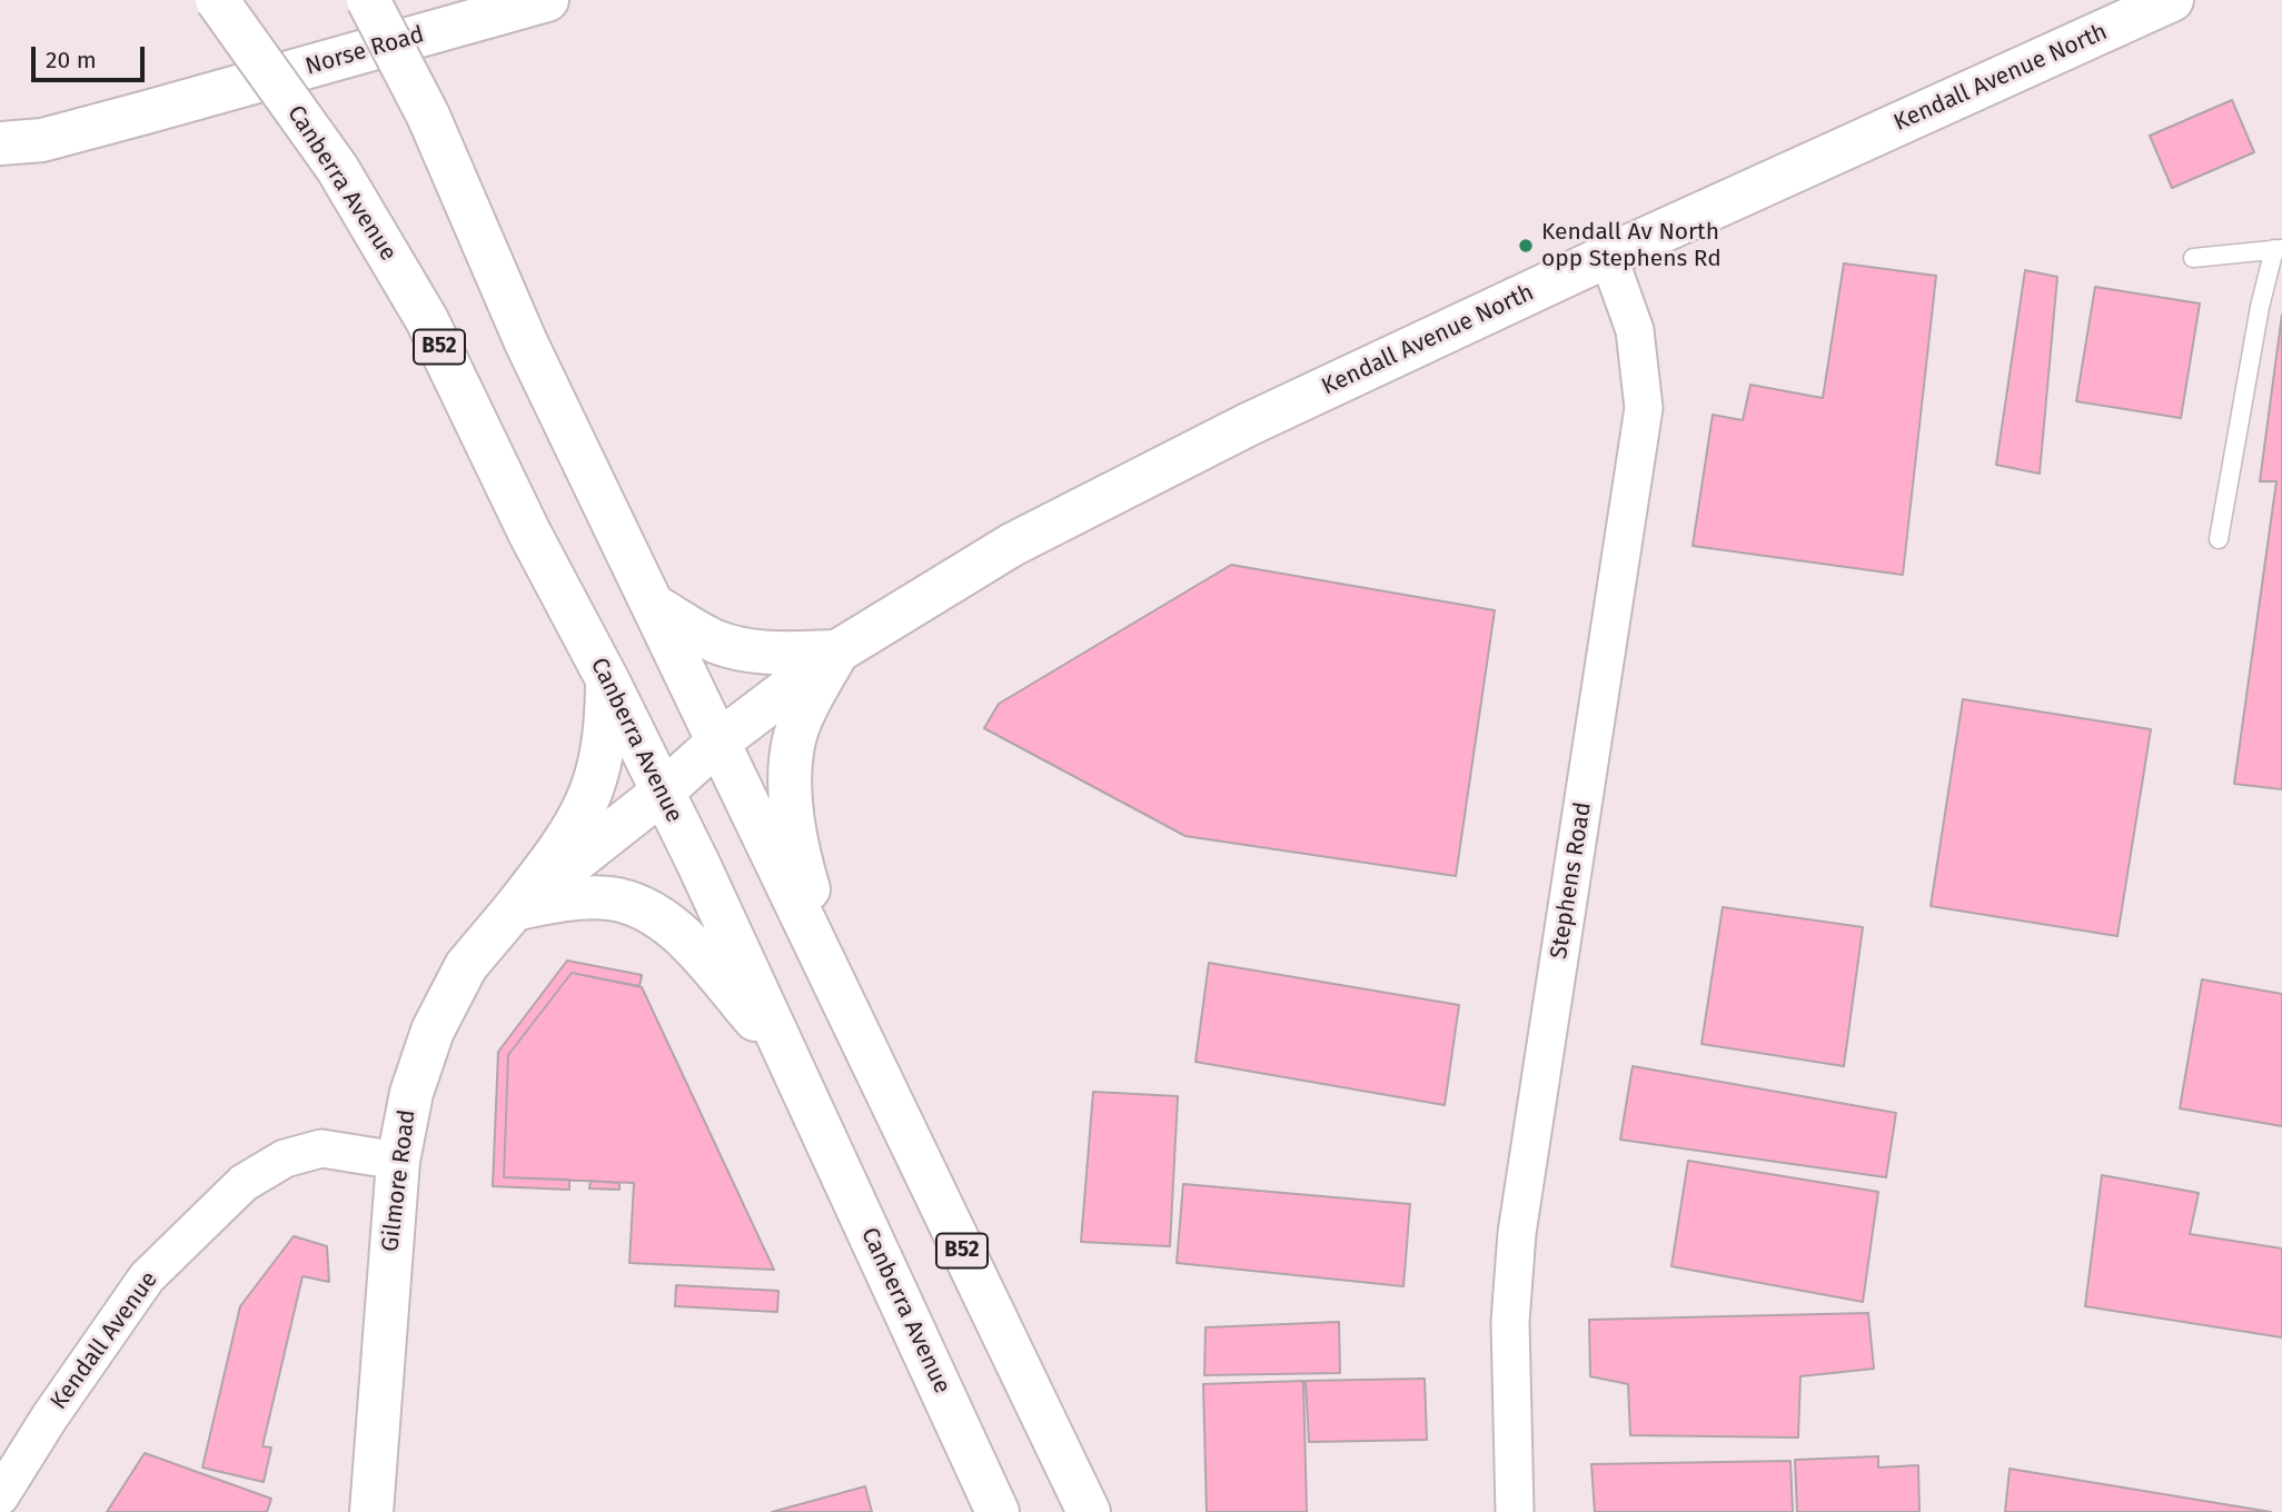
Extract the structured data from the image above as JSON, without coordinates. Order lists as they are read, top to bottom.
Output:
{
  "streets": {
    "main road": [
      "Norse Road",
      "Kendall Avenue North",
      "Canberra Avenue",
      "B52",
      "Gilmore Road"
    ],
    "street": ["Stephens Road", "Kendall Avenue"]
  },
  "crossings": [
    ["Kendall Avenue North", "B52"],
    ["Kendall Avenue North", "Stephens Road"],
    ["Kendall Avenue North", "Gilmore Road"],
    ["Canberra Avenue", "Gilmore Road"],
    ["B52", "Gilmore Road"],
    ["Gilmore Road", "Kendall Avenue"]
  ],
  "places": ["Kendall Av North opp Stephens Rd"],
  "scale_bar": "20 m"
}
